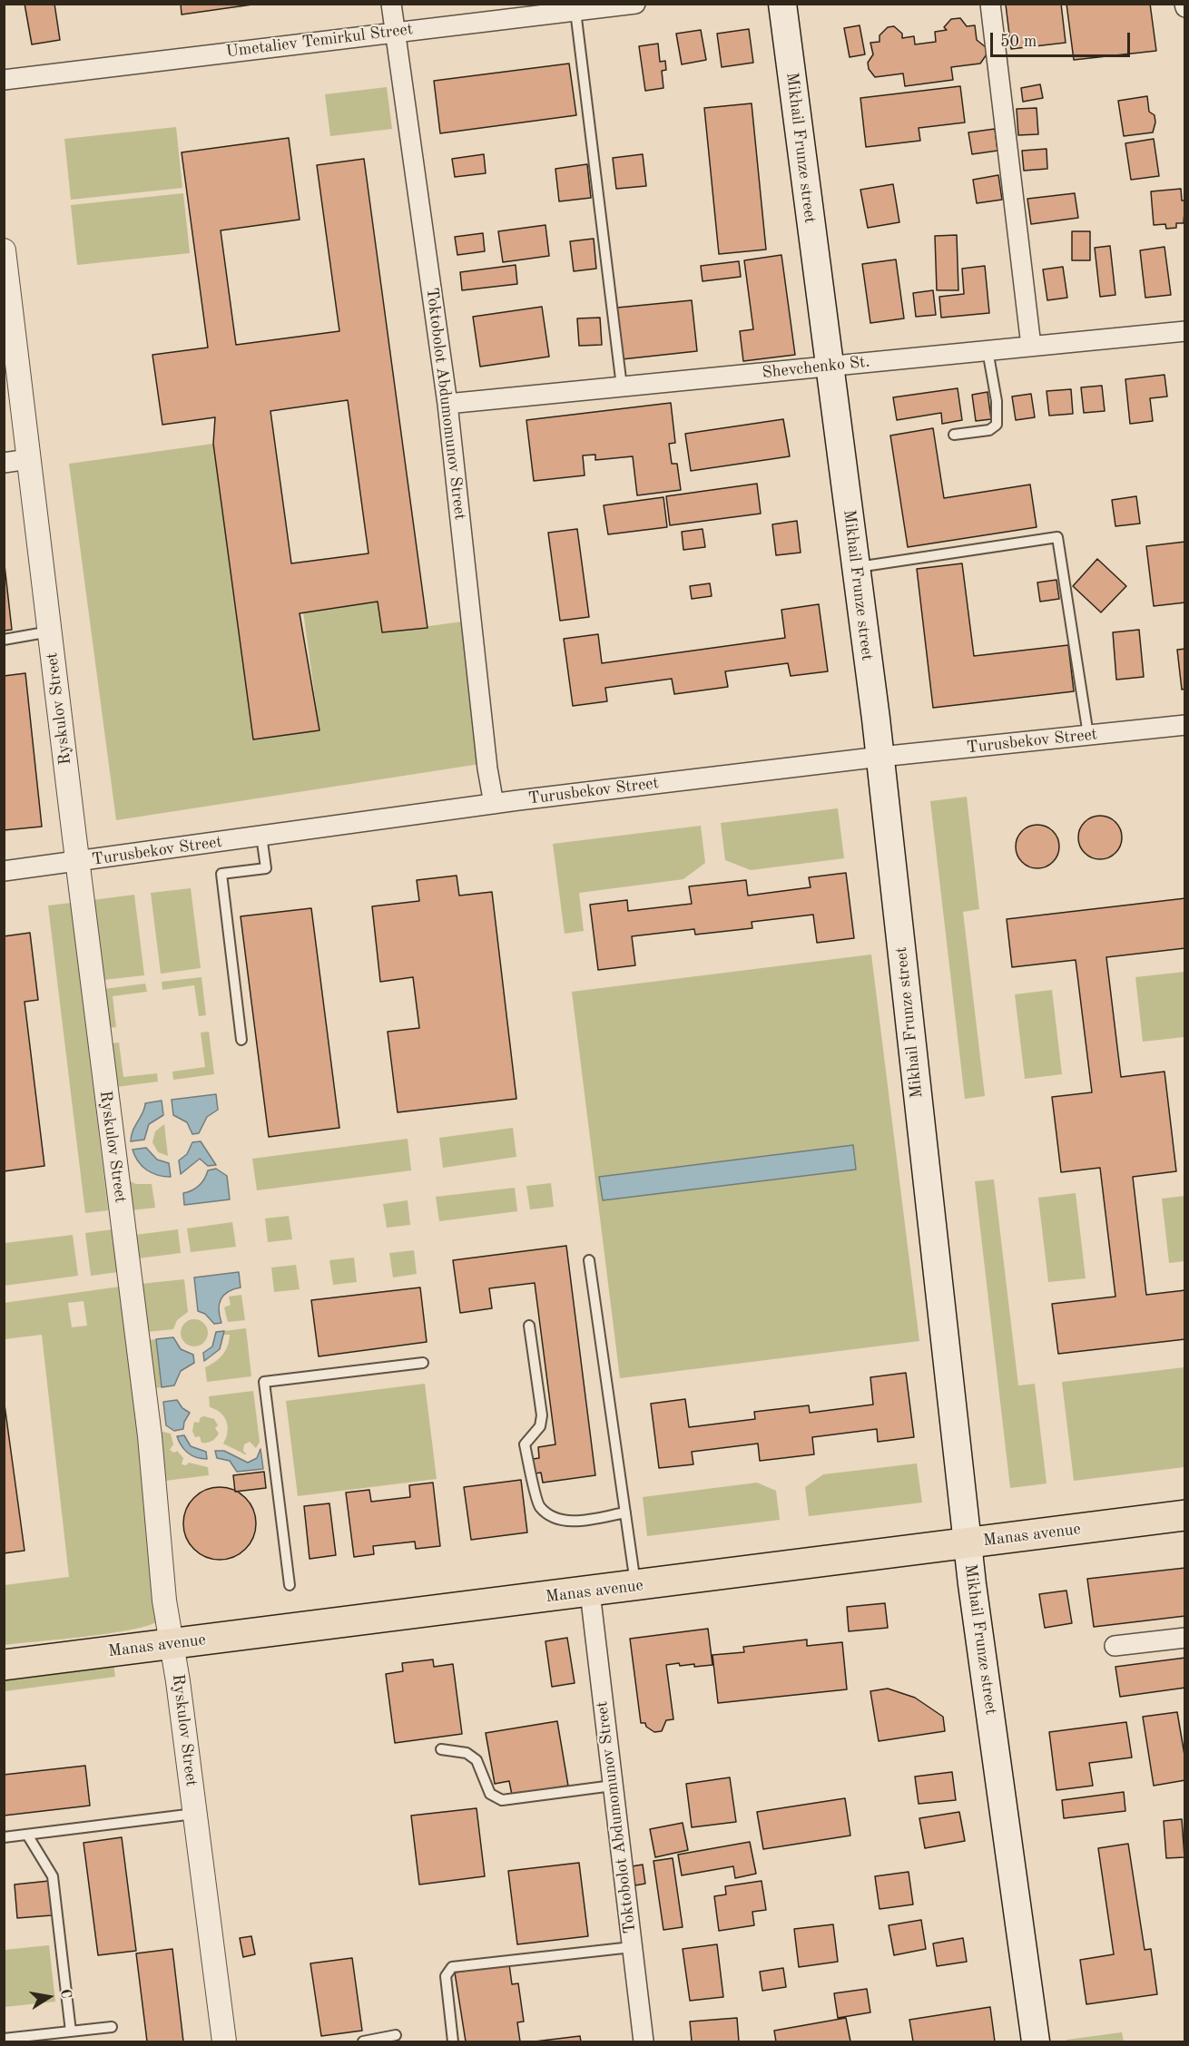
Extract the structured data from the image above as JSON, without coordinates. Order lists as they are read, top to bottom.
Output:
{
  "streets": {
    "main road": ["Mikhail Frunze street", "Manas avenue"],
    "street": [
      "Umetaliev Temirkul Street",
      "Shevchenko St.",
      "Toktobolot Abdumomunov Street",
      "Ryskulov Street",
      "Turusbekov Street"
    ]
  },
  "crossings": [
    ["Umetaliev Temirkul Street", "Toktobolot Abdumomunov Street"],
    ["Mikhail Frunze street", "Shevchenko St."],
    ["Mikhail Frunze street", "Turusbekov Street"],
    ["Mikhail Frunze street", "Manas avenue"],
    ["Shevchenko St.", "Toktobolot Abdumomunov Street"],
    ["Toktobolot Abdumomunov Street", "Turusbekov Street"],
    ["Toktobolot Abdumomunov Street", "Manas avenue"],
    ["Ryskulov Street", "Turusbekov Street"],
    ["Ryskulov Street", "Manas avenue"]
  ],
  "scale_bar": "50 m",
  "north": "right"
}
